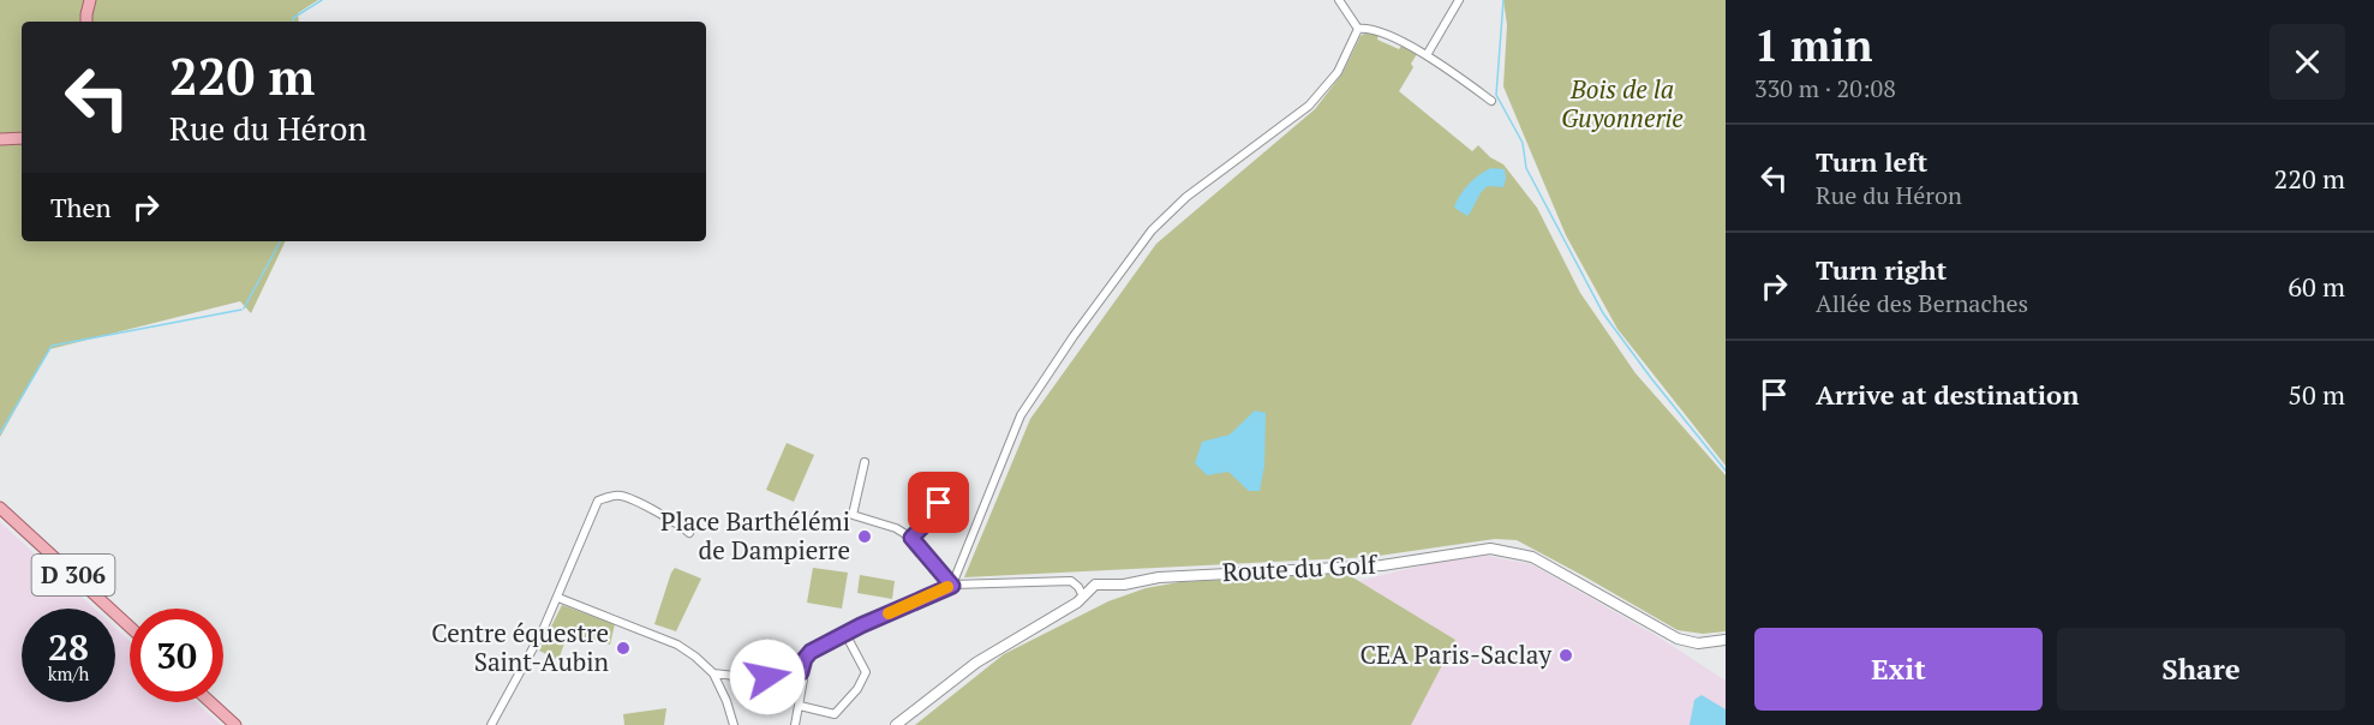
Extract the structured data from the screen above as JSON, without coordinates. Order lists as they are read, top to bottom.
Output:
{
  "streets": {
    "main road": ["D 306"],
    "street": ["Route du Golf"]
  },
  "parks": ["Bois de la Guyonnerie"],
  "places": ["Place Barthélémi de Dampierre", "Centre équestre Saint-Aubin", "CEA Paris-Saclay"],
  "page": {
    "heading": ["1 min", "330 m · 20:08"],
    "turn": ["220 m", "Rue du Héron"],
    "list": [
      {
        "name": "Turn left",
        "note": "Rue du Héron",
        "value": "220 m"
      },
      {
        "name": "Turn right",
        "note": "Allée des Bernaches",
        "value": "60 m"
      },
      {
        "name": "Arrive at destination",
        "value": "50 m"
      }
    ],
    "then": "Then",
    "speed": "28 km/h",
    "limit": "30",
    "buttons": ["Exit", "Share"]
  }
}
